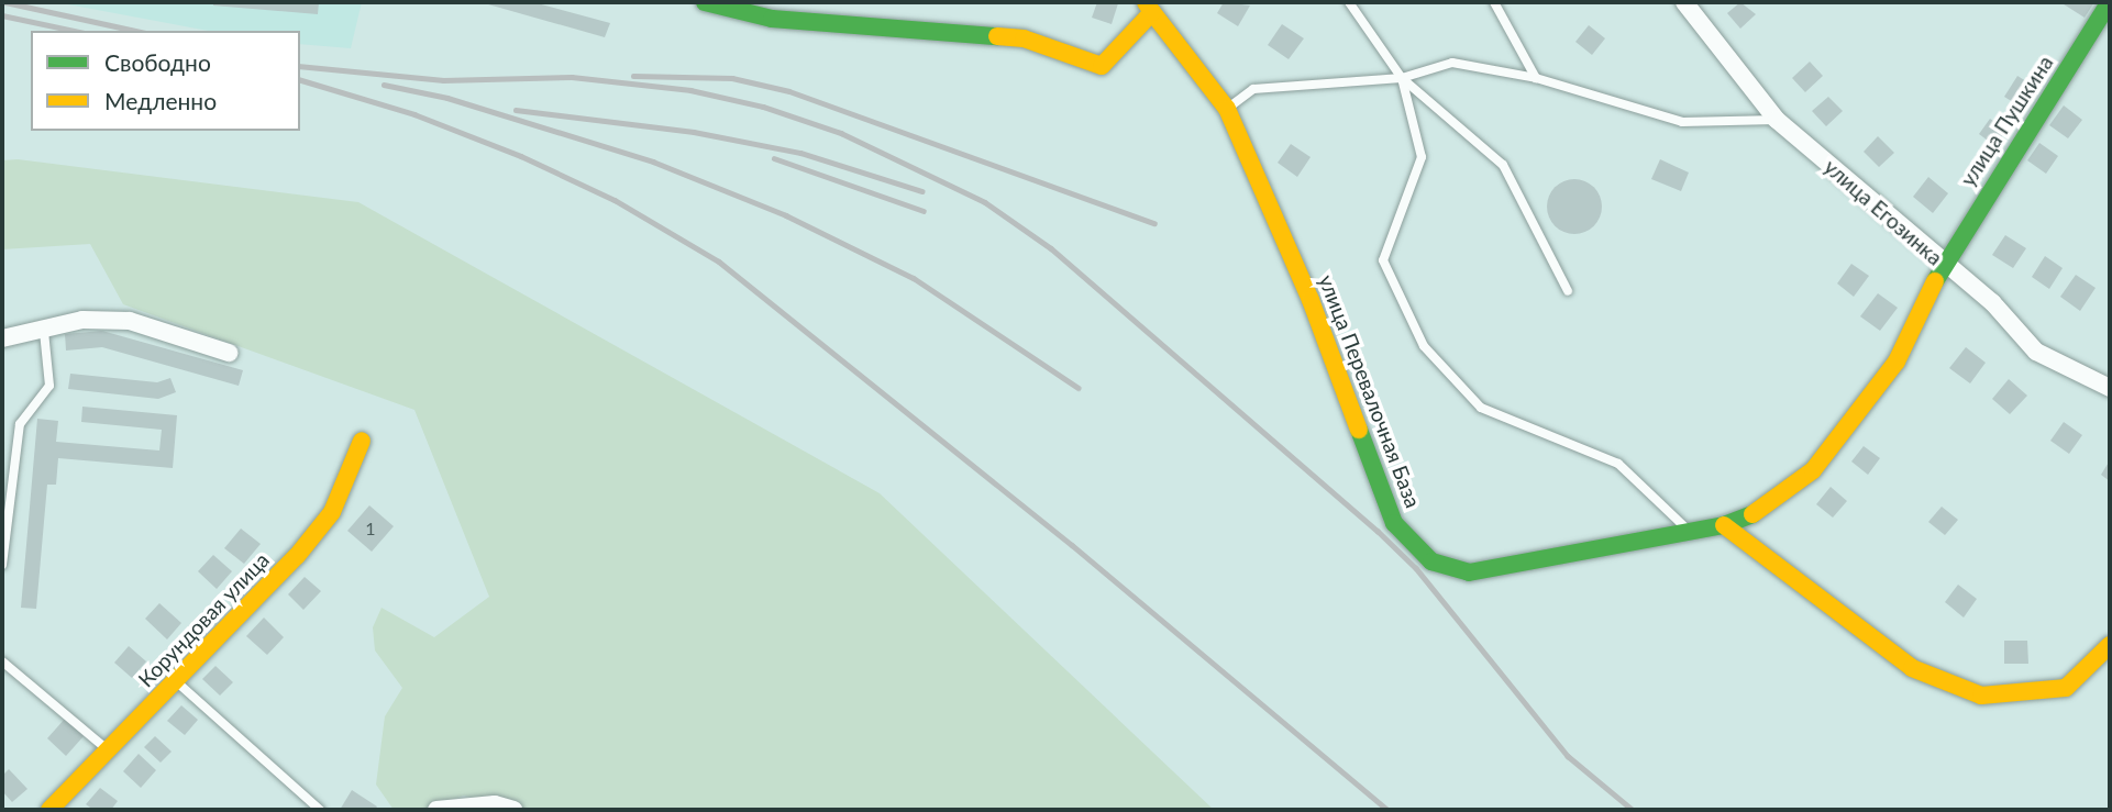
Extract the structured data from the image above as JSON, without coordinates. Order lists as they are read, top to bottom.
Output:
{
  "streets": {
    "street": [
      "улица Пушкина",
      "улица Егозинка",
      "улица Перевалочная База",
      "Корундовая улица"
    ]
  },
  "crossings": [
    ["улица Пушкина", "улица Егозинка"],
    ["улица Пушкина", "улица Перевалочная База"]
  ],
  "house_numbers": ["1"],
  "legend": ["Свободно", "Медленно"]
}
